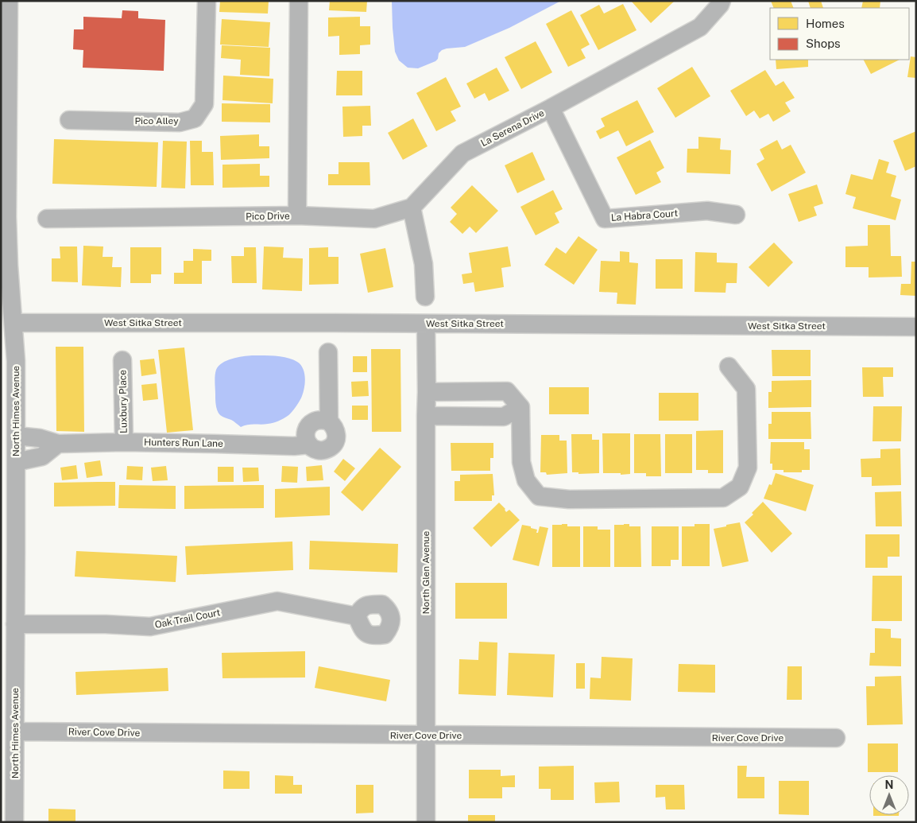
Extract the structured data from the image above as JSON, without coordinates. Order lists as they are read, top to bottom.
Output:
{
  "streets": {
    "street": [
      "Pico Alley",
      "La Serena Drive",
      "La Habra Court",
      "Pico Drive",
      "West Sitka Street",
      "Luxbury Place",
      "North Himes Avenue",
      "Hunters Run Lane",
      "North Glen Avenue",
      "Oak Trail Court",
      "River Cove Drive"
    ]
  },
  "crossings": [
    ["La Serena Drive", "La Habra Court"],
    ["West Sitka Street", "North Himes Avenue"],
    ["West Sitka Street", "North Glen Avenue"],
    ["Luxbury Place", "Hunters Run Lane"],
    ["North Himes Avenue", "Hunters Run Lane"],
    ["North Himes Avenue", "Oak Trail Court"],
    ["North Himes Avenue", "River Cove Drive"],
    ["North Glen Avenue", "River Cove Drive"]
  ],
  "legend": ["Homes", "Shops"],
  "north": "top"
}
